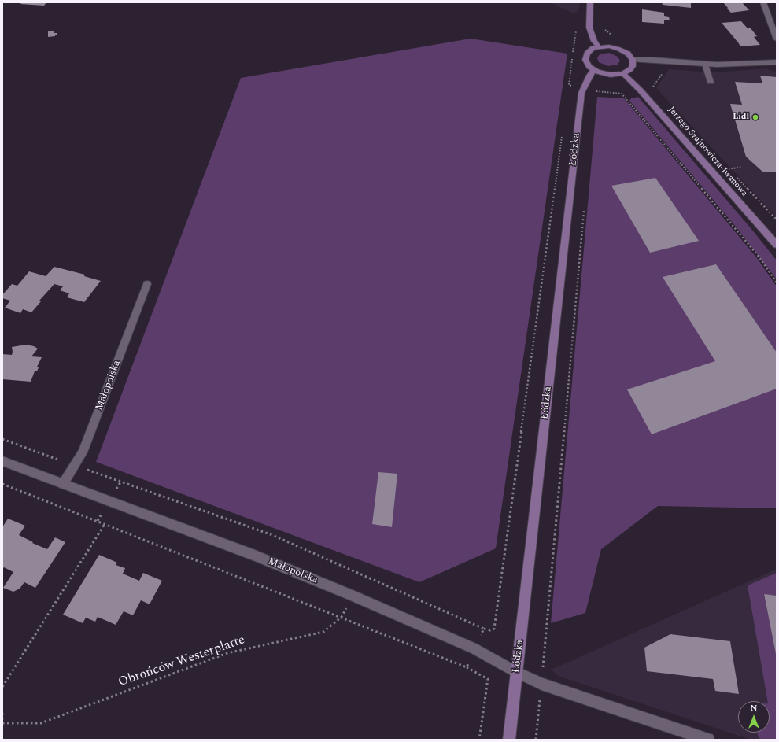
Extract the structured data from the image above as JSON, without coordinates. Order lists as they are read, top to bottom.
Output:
{
  "streets": {
    "street": ["Łódzka", "Jerzego Szajnowicza-Iwanowa", "Małopolska"],
    "path": ["Obrońców Westerplatte"]
  },
  "crossings": [
    ["Łódzka", "Jerzego Szajnowicza-Iwanowa"],
    ["Łódzka", "Małopolska"],
    ["Małopolska", "Obrońców Westerplatte"]
  ],
  "places": ["Lidl"],
  "north": "top"
}
